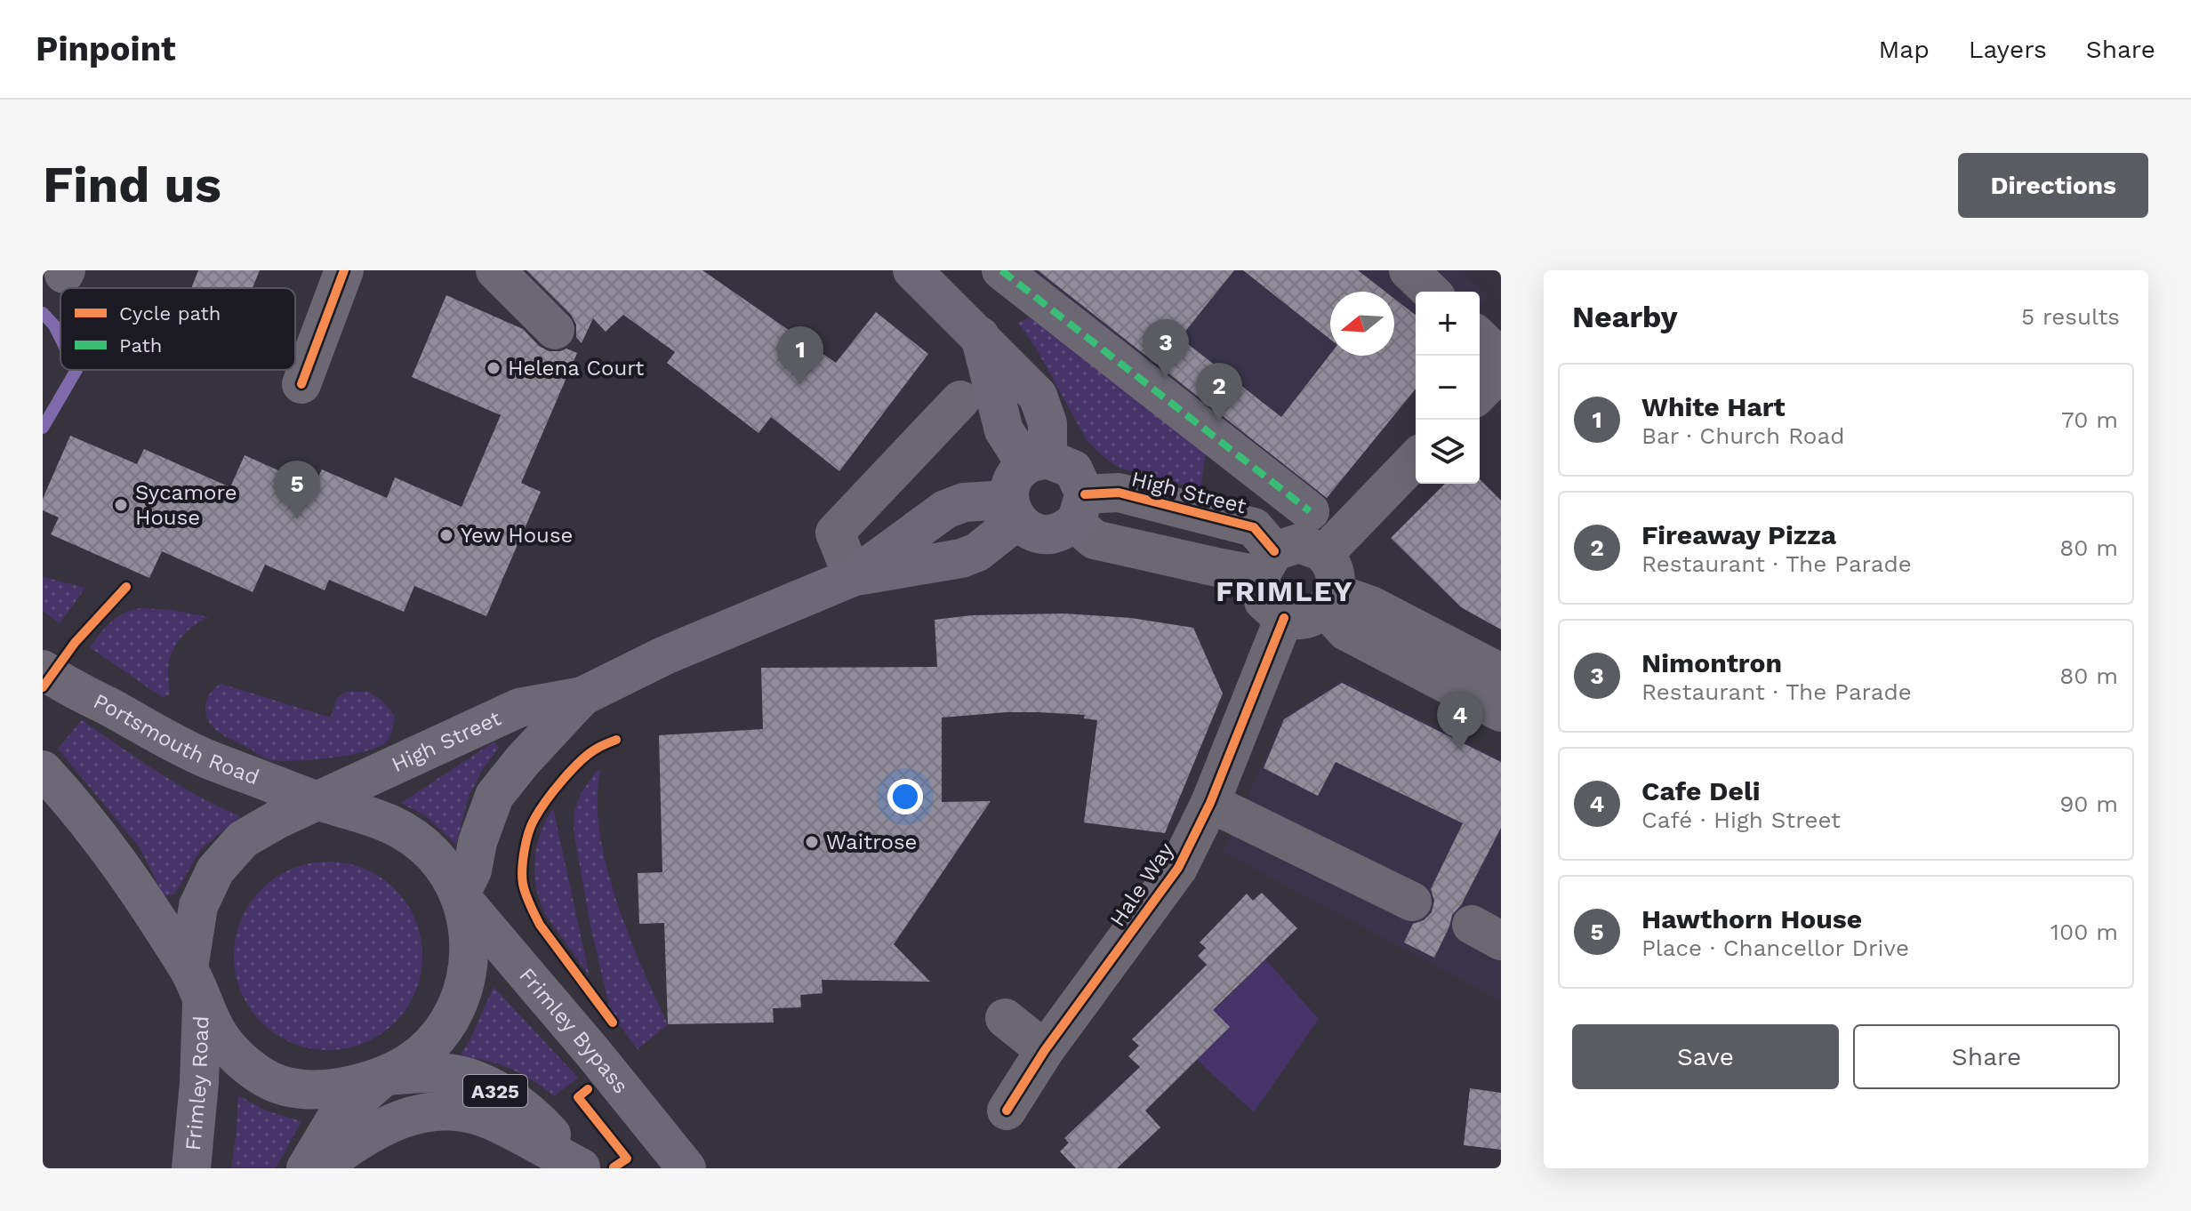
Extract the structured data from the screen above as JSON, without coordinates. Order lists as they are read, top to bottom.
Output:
{
  "streets": {
    "main road": [
      "High Street",
      "Portsmouth Road",
      "Frimley Bypass",
      "Frimley Road",
      "A325"
    ],
    "street": ["Hale Way"]
  },
  "crossings": [
    ["High Street", "Portsmouth Road"],
    ["High Street", "Hale Way"],
    ["High Street", "Frimley Bypass"],
    ["High Street", "Frimley Road"],
    ["High Street", "A325"],
    ["Portsmouth Road", "Frimley Bypass"],
    ["Frimley Road", "A325"]
  ],
  "districts": ["FRIMLEY"],
  "places": [
    "Helena Court",
    "Sycamore House",
    "Yew House",
    "Waitrose"
  ],
  "legend": ["Cycle path", "Path"],
  "north": "left",
  "page": {
    "header": "Pinpoint",
    "nav": ["Map", "Layers", "Share"],
    "buttons": [
      "Directions",
      ["Save", "Share"]
    ],
    "title": "Find us",
    "heading": ["Nearby", "5 results"],
    "map_buttons": ["+", "−"],
    "pins": [
      "3",
      "1",
      "2",
      "5",
      "4"
    ],
    "list": [
      {
        "mark": "1",
        "name": "White Hart",
        "note": "Bar · Church Road",
        "value": "70 m"
      },
      {
        "mark": "2",
        "name": "Fireaway Pizza",
        "note": "Restaurant · The Parade",
        "value": "80 m"
      },
      {
        "mark": "3",
        "name": "Nimontron",
        "note": "Restaurant · The Parade",
        "value": "80 m"
      },
      {
        "mark": "4",
        "name": "Cafe Deli",
        "note": "Café · High Street",
        "value": "90 m"
      },
      {
        "mark": "5",
        "name": "Hawthorn House",
        "note": "Place · Chancellor Drive",
        "value": "100 m"
      }
    ]
  }
}
